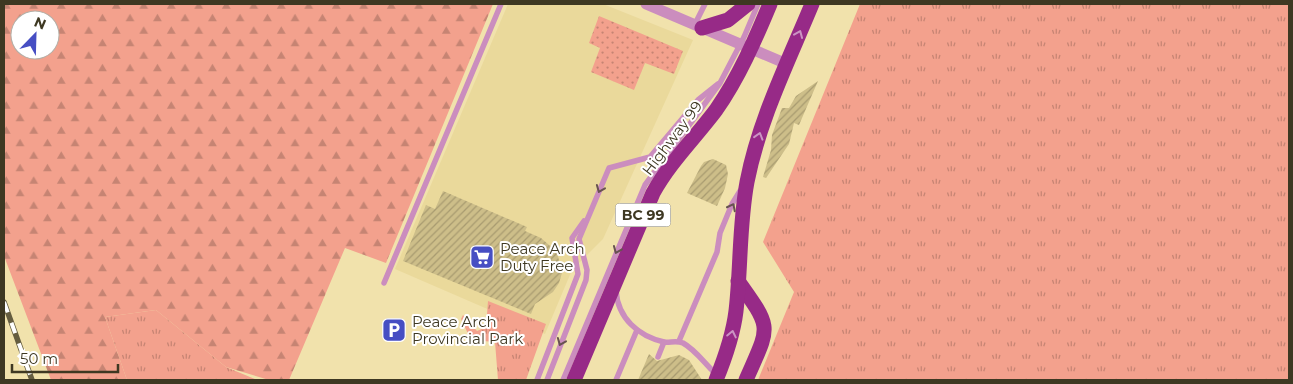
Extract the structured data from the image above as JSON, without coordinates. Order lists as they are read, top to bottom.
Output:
{
  "streets": {
    "highway": ["Highway 99", "BC 99"]
  },
  "places": {
    "supermarket": ["Peace Arch Duty Free"],
    "parking": ["Peace Arch Provincial Park"]
  },
  "scale_bar": "50 m",
  "north": "top right"
}
